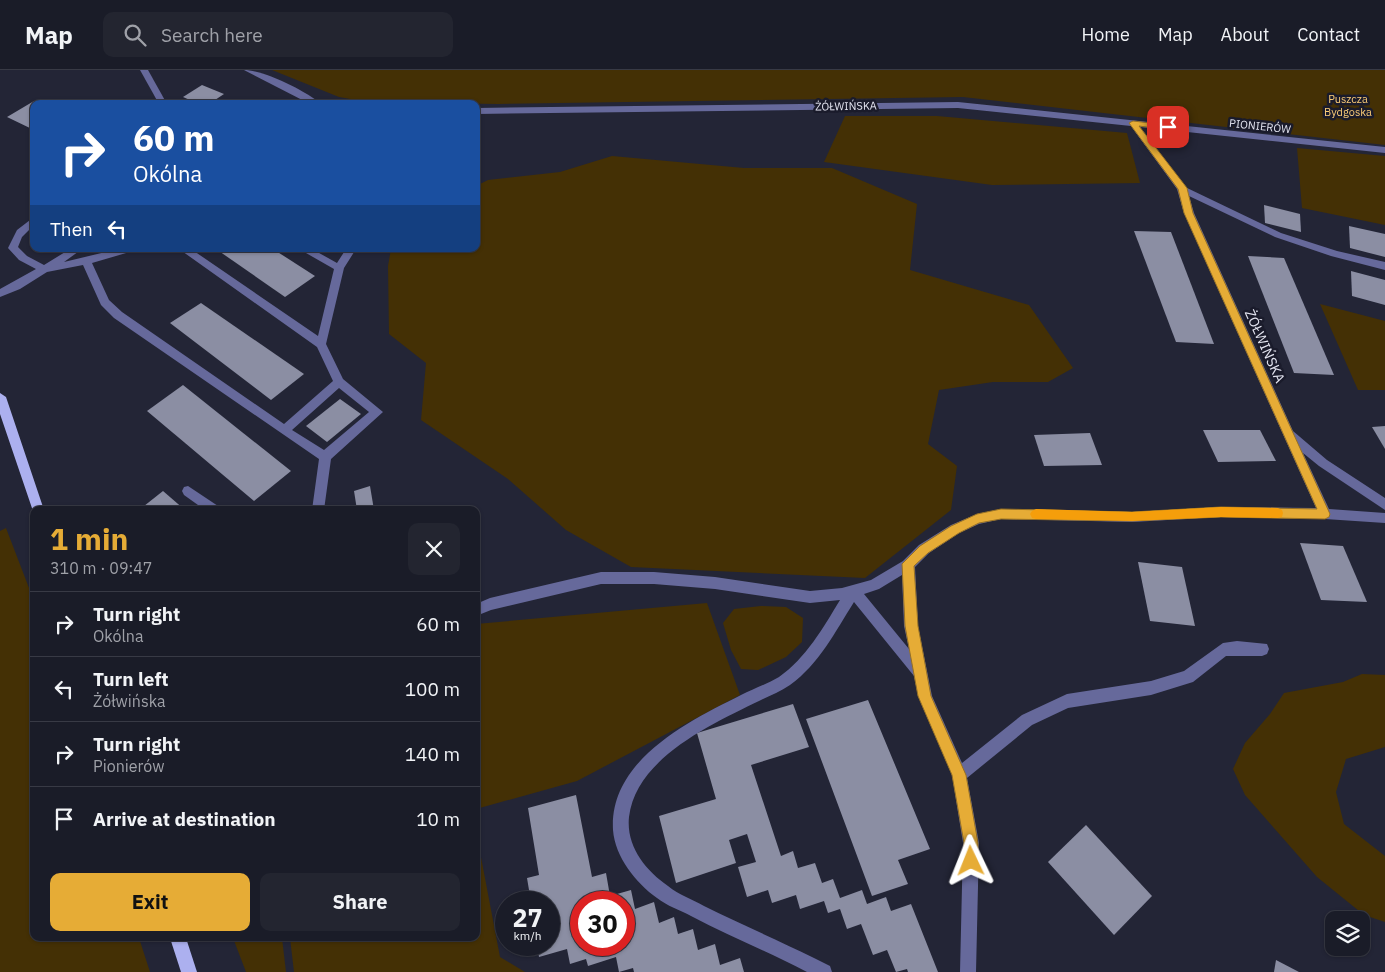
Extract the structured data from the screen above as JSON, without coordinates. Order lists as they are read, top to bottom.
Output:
{
  "streets": {
    "street": ["ŻÓŁWIŃSKA", "PIONIERÓW"]
  },
  "crossings": [
    ["ŻÓŁWIŃSKA", "PIONIERÓW"]
  ],
  "parks": ["Puszcza Bydgoska"],
  "page": {
    "header": "Map",
    "search": "Search here",
    "nav": [
      "Home",
      "Map",
      "About",
      "Contact"
    ],
    "turn": ["60 m", "Okólna"],
    "then": "Then",
    "heading": ["1 min", "310 m · 09:47"],
    "list": [
      {
        "name": "Turn right",
        "note": "Okólna",
        "value": "60 m"
      },
      {
        "name": "Turn left",
        "note": "Żółwińska",
        "value": "100 m"
      },
      {
        "name": "Turn right",
        "note": "Pionierów",
        "value": "140 m"
      },
      {
        "name": "Arrive at destination",
        "value": "10 m"
      }
    ],
    "buttons": ["Exit", "Share"],
    "speed": "27 km/h",
    "limit": "30"
  }
}
